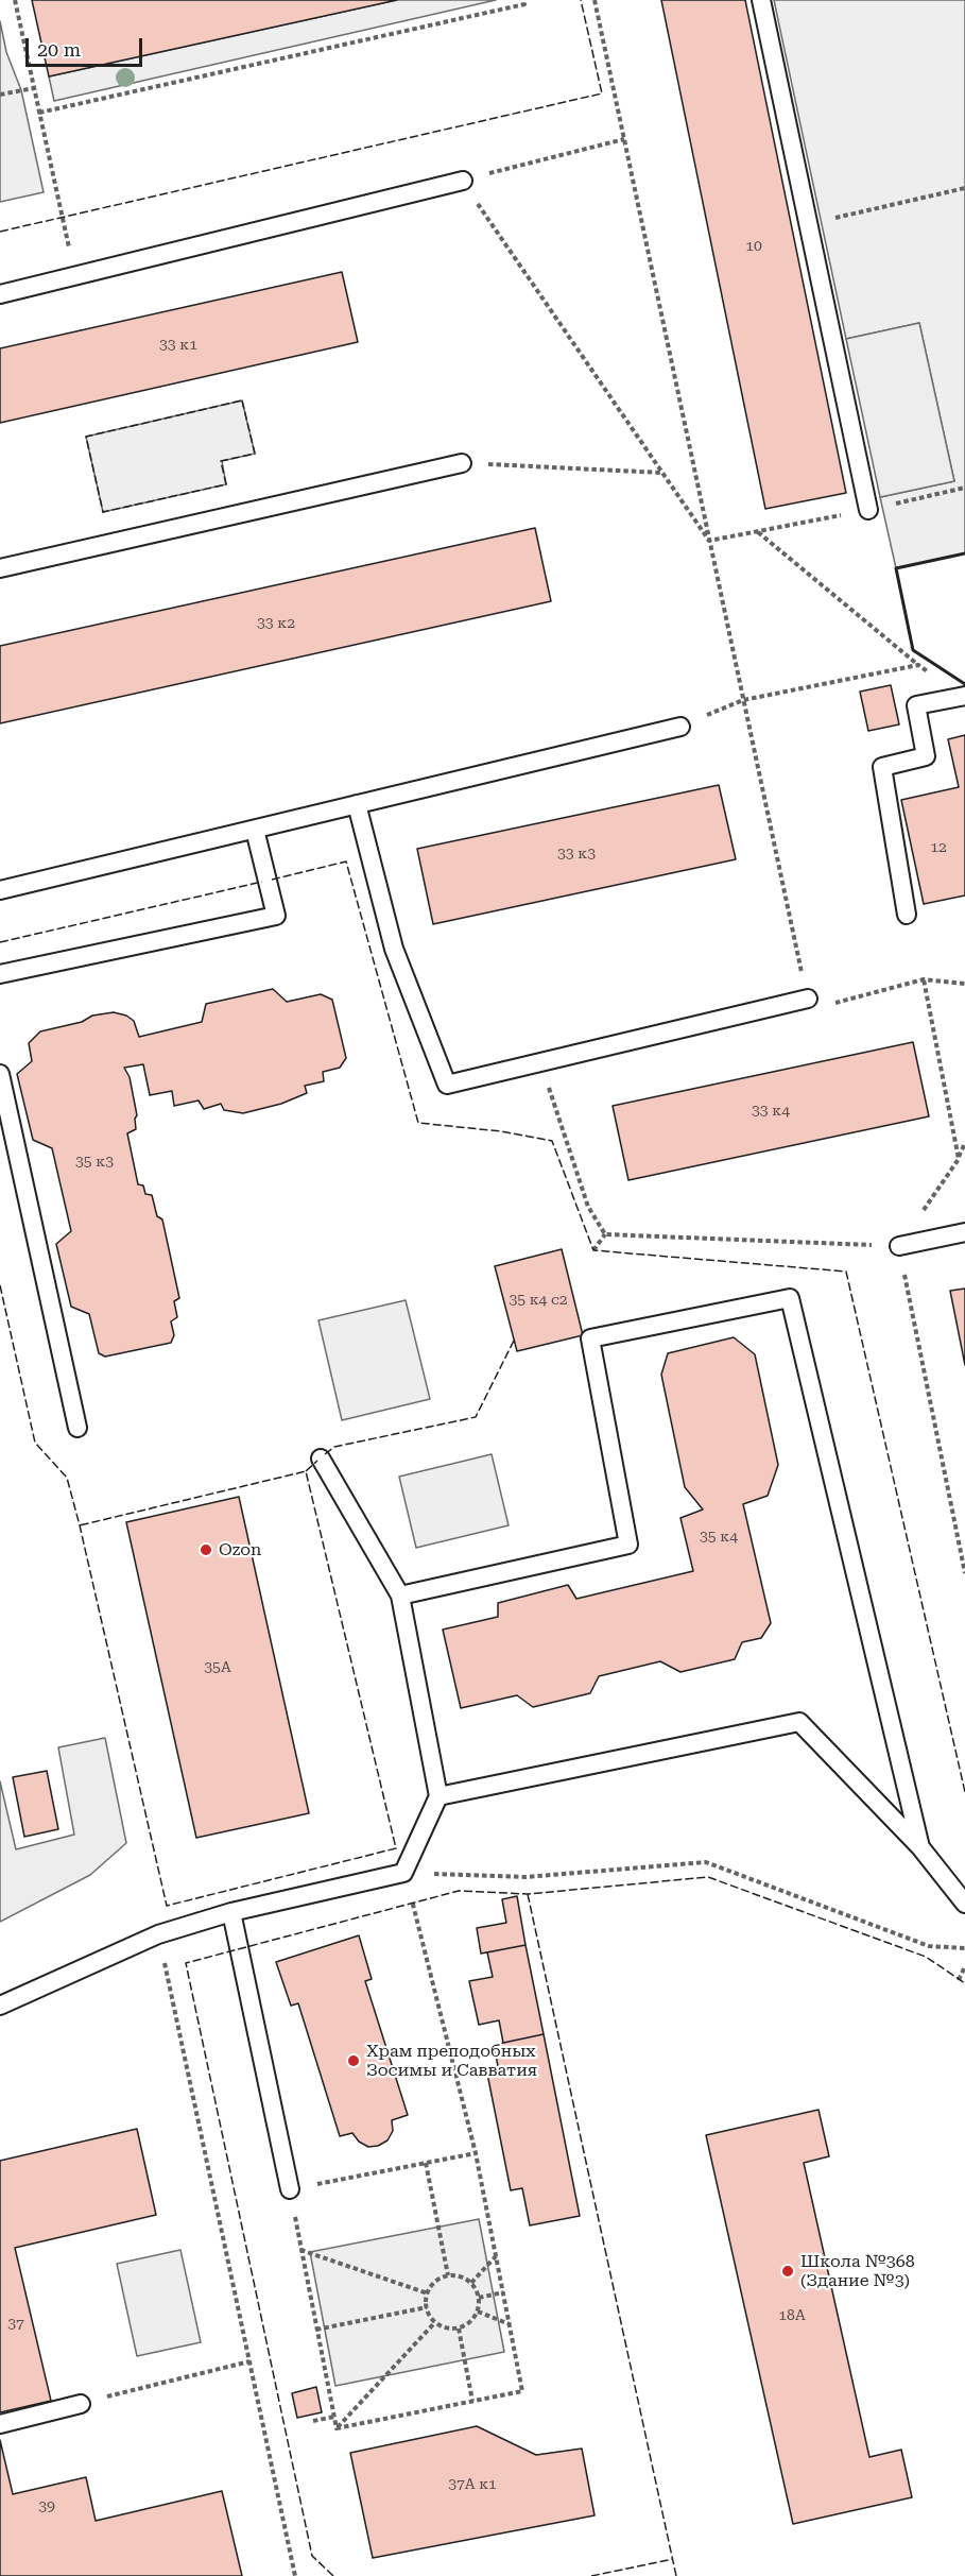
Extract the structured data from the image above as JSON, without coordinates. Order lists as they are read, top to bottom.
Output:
{
  "places": ["Ozon", "Храм преподобных Зосимы и Савватия", "Школа №368 (Здание №3)"],
  "house_numbers": [
    "10",
    "33 к1",
    "33 к2",
    "12",
    "33 к3",
    "33 к4",
    "35 к3",
    "35 к4 с2",
    "35 к4",
    "35А",
    "18А",
    "37",
    "37А к1",
    "39"
  ],
  "scale_bar": "20 m"
}
